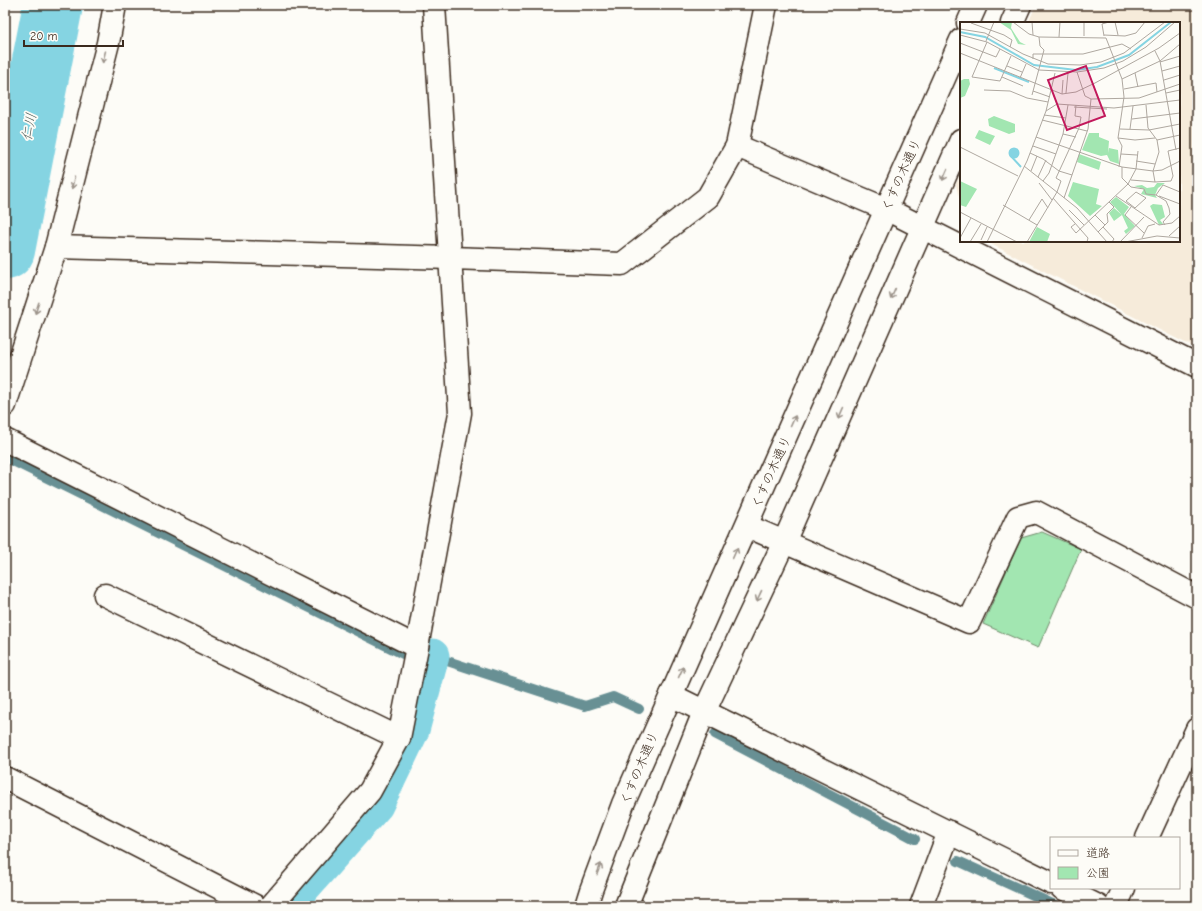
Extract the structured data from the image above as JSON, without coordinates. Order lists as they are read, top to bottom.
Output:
{
  "streets": {
    "street": ["くすの木通り"]
  },
  "water": ["仁川"],
  "legend": ["道路", "公園"],
  "scale_bar": "20 m"
}
